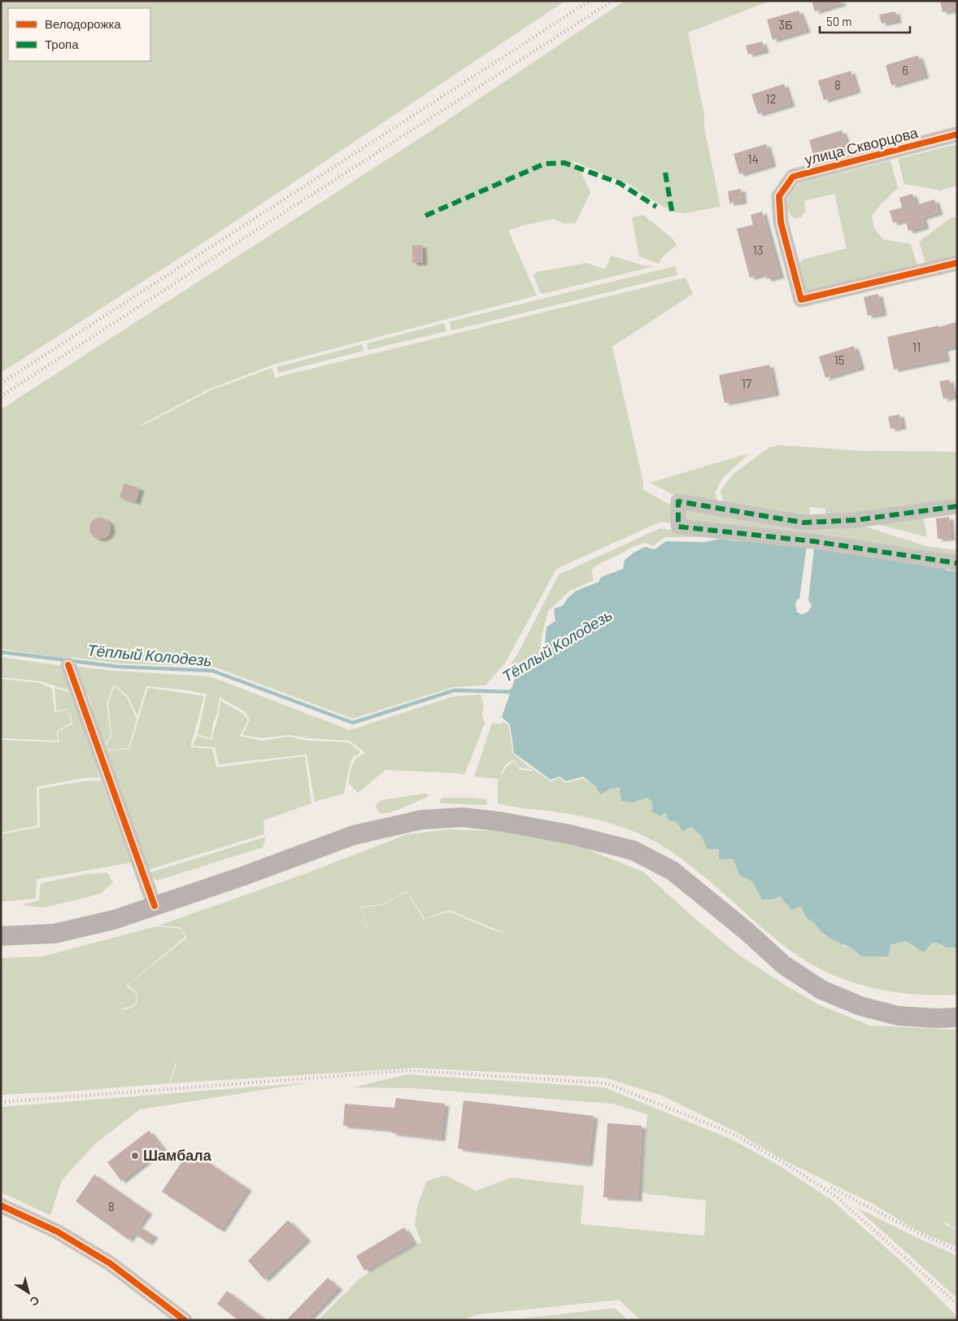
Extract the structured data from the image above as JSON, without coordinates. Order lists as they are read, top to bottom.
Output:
{
  "streets": {
    "street": ["улица Скворцова"]
  },
  "water": ["Тёплый Колодезь"],
  "places": ["Шамбала"],
  "house_numbers": [
    "3Б",
    "6",
    "8",
    "12",
    "14",
    "13",
    "11",
    "15",
    "17",
    "8"
  ],
  "legend": ["Велодорожка", "Тропа"],
  "scale_bar": "50 m",
  "north": "bottom right"
}
